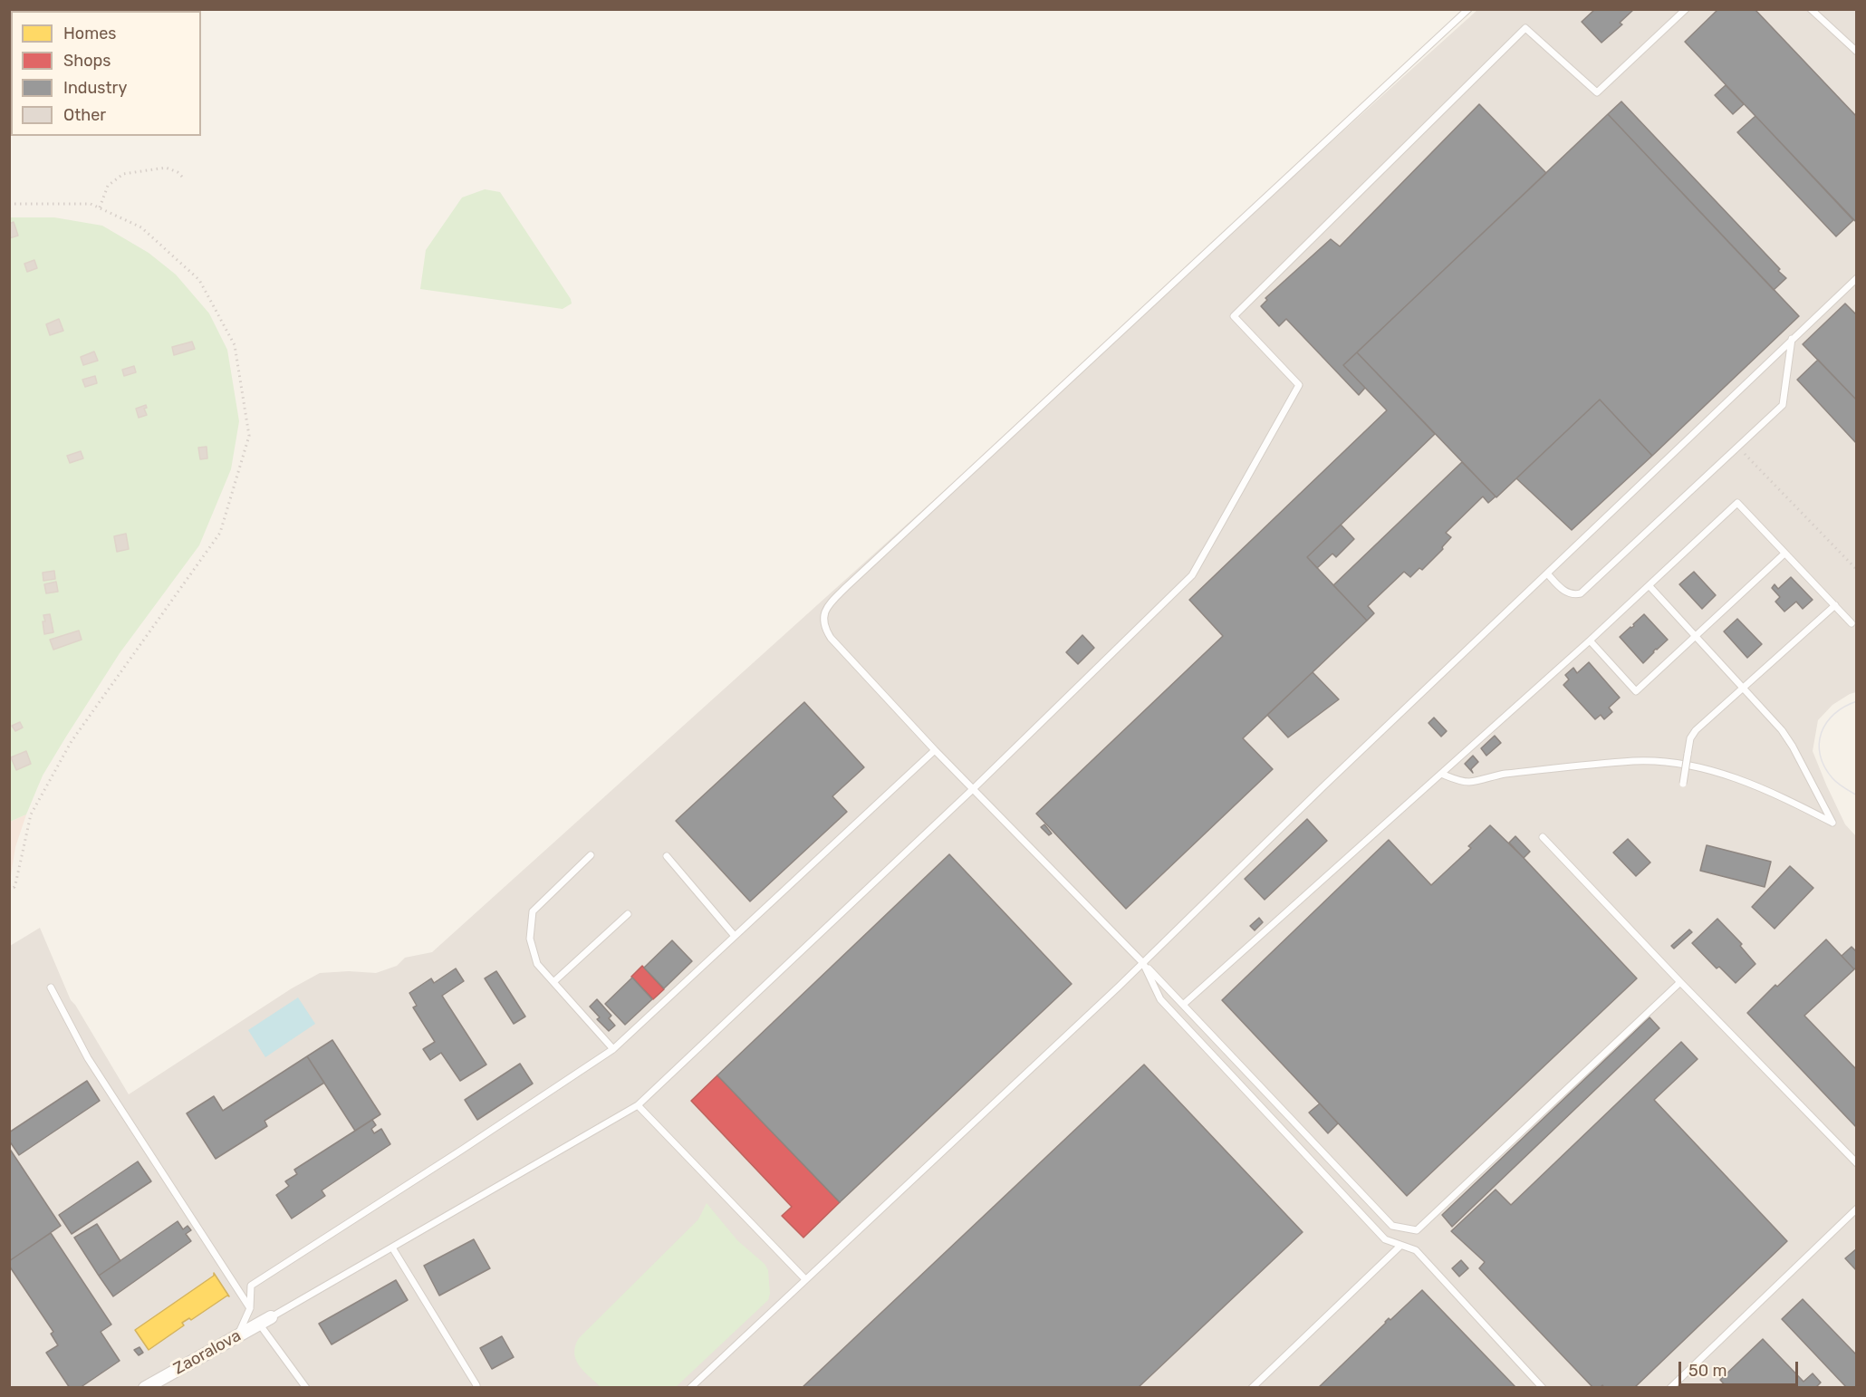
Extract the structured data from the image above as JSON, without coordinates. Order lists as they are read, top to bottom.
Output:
{
  "streets": {
    "street": ["Zaoralova"]
  },
  "legend": [
    "Homes",
    "Shops",
    "Industry",
    "Other"
  ],
  "scale_bar": "50 m"
}
